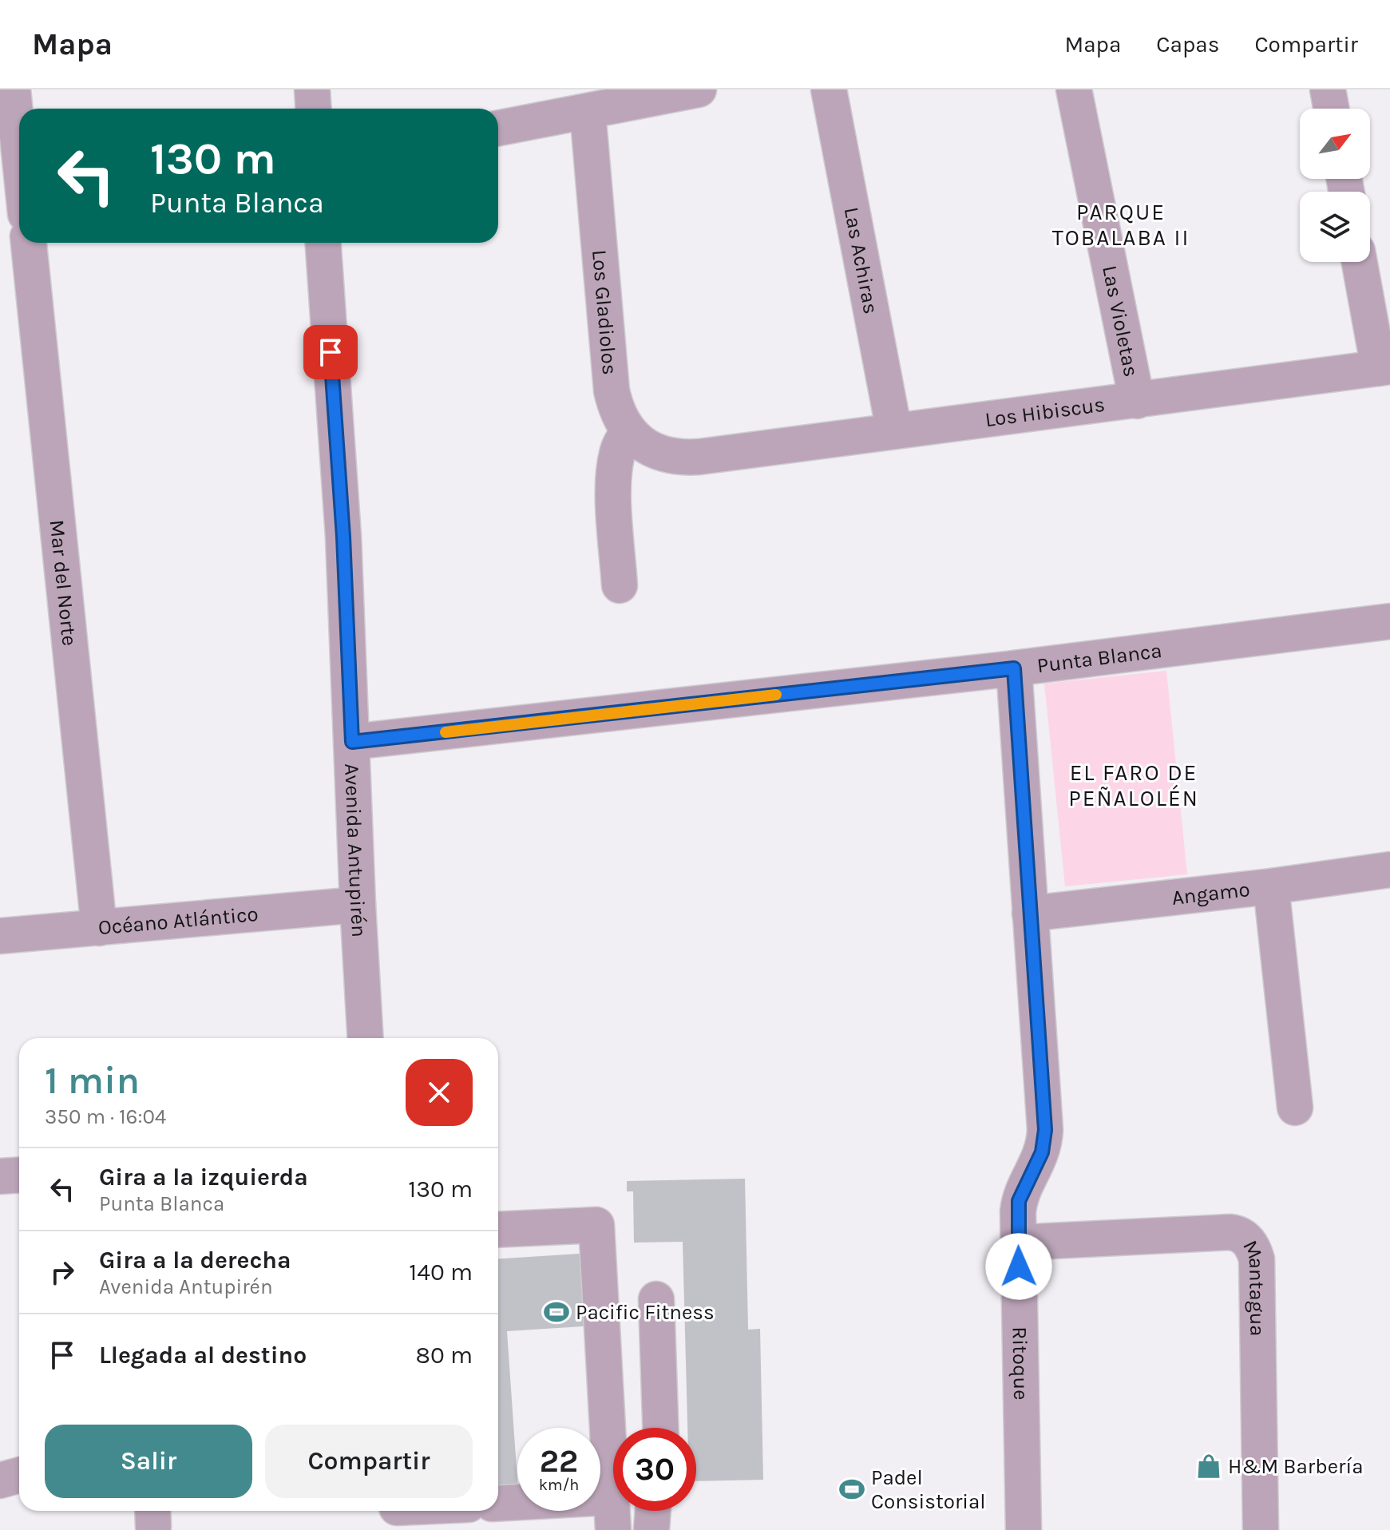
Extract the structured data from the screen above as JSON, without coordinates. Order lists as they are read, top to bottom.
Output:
{
  "streets": {
    "street": [
      "Las Achiras",
      "Los Gladiolos",
      "Las Violetas",
      "Los Hibiscus",
      "Mar del Norte",
      "Punta Blanca",
      "Avenida Antupirén",
      "Angamo",
      "Océano Atlántico",
      "Mantagua",
      "Ritoque"
    ]
  },
  "crossings": [
    ["Las Achiras", "Los Hibiscus"],
    ["Los Gladiolos", "Los Hibiscus"],
    ["Las Violetas", "Los Hibiscus"],
    ["Mar del Norte", "Océano Atlántico"],
    ["Punta Blanca", "Avenida Antupirén"],
    ["Punta Blanca", "Ritoque"],
    ["Avenida Antupirén", "Océano Atlántico"],
    ["Angamo", "Ritoque"],
    ["Mantagua", "Ritoque"]
  ],
  "districts": ["PARQUE TOBALABA II", "EL FARO DE PEÑALOLÉN"],
  "places": {
    "sports": ["Pacific Fitness", "Padel Consistorial"],
    "shop": ["H&M Barbería"]
  },
  "north": "top right",
  "page": {
    "header": "Mapa",
    "nav": ["Mapa", "Capas", "Compartir"],
    "turn": ["130 m", "Punta Blanca"],
    "heading": ["1 min", "350 m · 16:04"],
    "list": [
      {
        "name": "Gira a la izquierda",
        "note": "Punta Blanca",
        "value": "130 m"
      },
      {
        "name": "Gira a la derecha",
        "note": "Avenida Antupirén",
        "value": "140 m"
      },
      {
        "name": "Llegada al destino",
        "value": "80 m"
      }
    ],
    "buttons": ["Salir", "Compartir"],
    "speed": "22 km/h",
    "limit": "30"
  }
}
